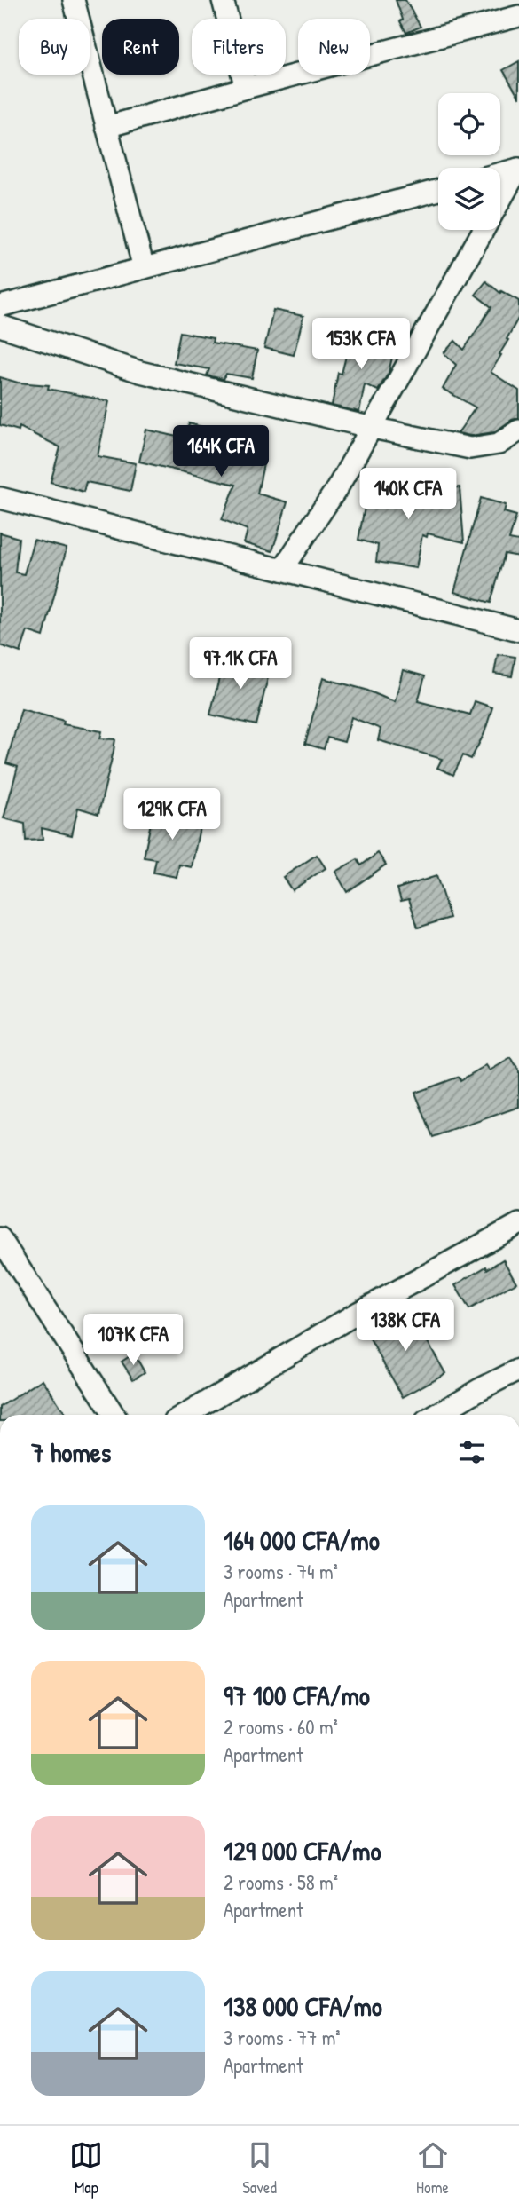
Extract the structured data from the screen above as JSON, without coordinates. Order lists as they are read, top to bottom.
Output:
{
  "page": {
    "chip": [
      "Buy",
      "Rent",
      "Filters",
      "New"
    ],
    "price": [
      "153K CFA",
      "164K CFA",
      "140K CFA",
      "97.1K CFA",
      "129K CFA",
      "138K CFA",
      "107K CFA"
    ],
    "heading": "7 homes",
    "list": [
      {
        "name": "164 000 CFA/mo",
        "note": "3 rooms · 74 m² · Apartment"
      },
      {
        "name": "97 100 CFA/mo",
        "note": "2 rooms · 60 m² · Apartment"
      },
      {
        "name": "129 000 CFA/mo",
        "note": "2 rooms · 58 m² · Apartment"
      },
      {
        "name": "138 000 CFA/mo",
        "note": "3 rooms · 77 m² · Apartment"
      }
    ],
    "tabs": ["Map", "Saved", "Home"]
  }
}
